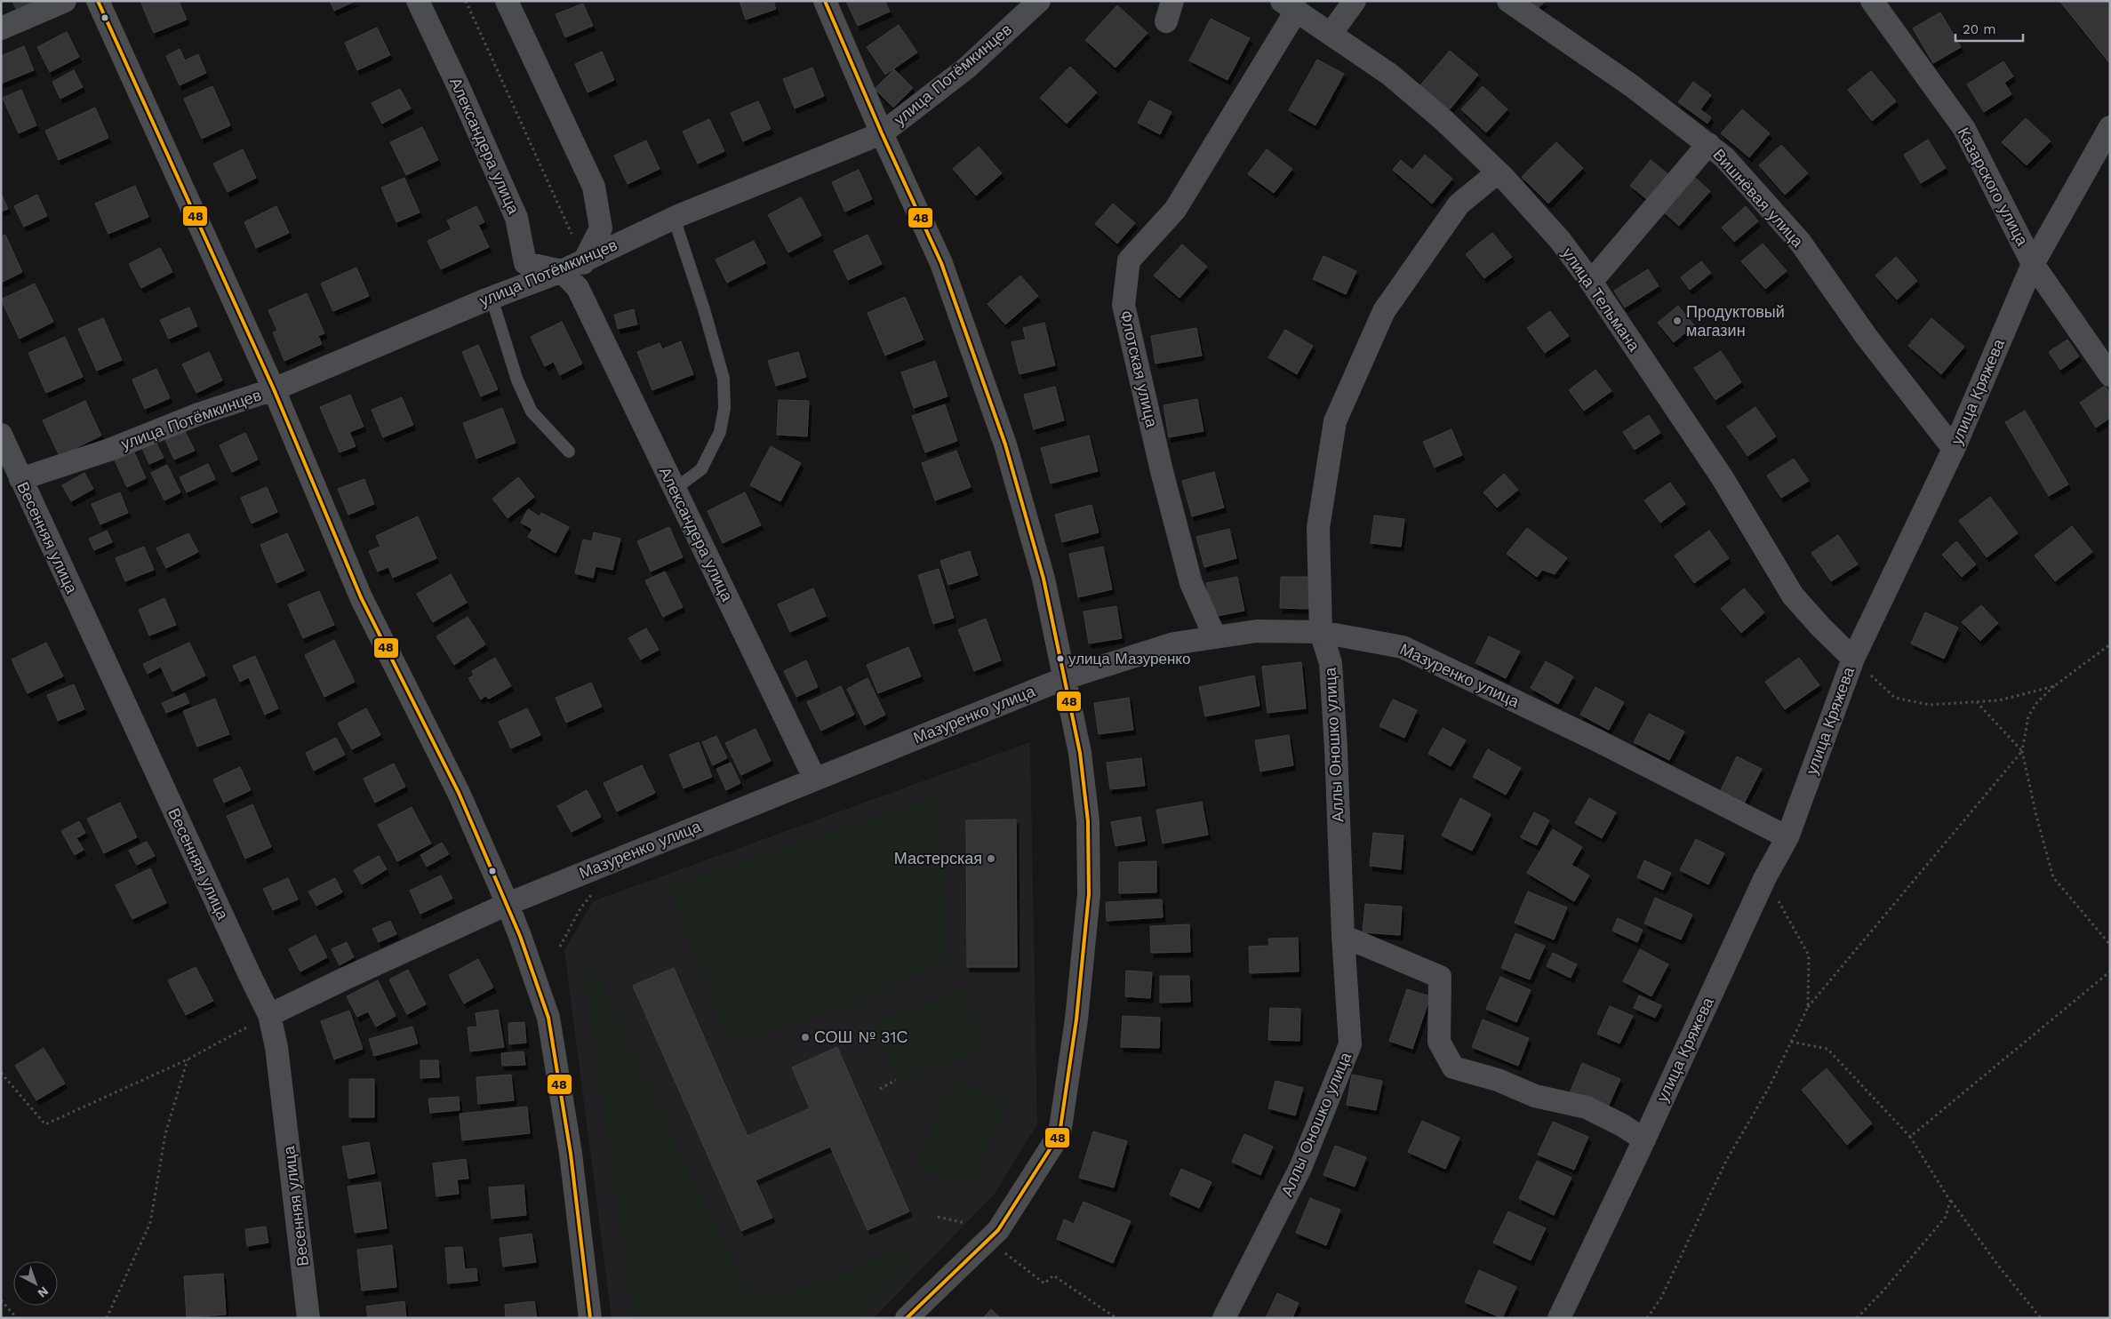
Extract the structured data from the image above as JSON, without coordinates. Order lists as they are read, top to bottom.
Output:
{
  "streets": {
    "street": [
      "улица Потёмкинцев",
      "Александера улица",
      "Казарского улица",
      "Вишнёвая улица",
      "улица Тельмана",
      "Флотская улица",
      "улица Кряжева",
      "Весенняя улица",
      "Мазуренко улица",
      "Аллы Оношко улица"
    ]
  },
  "crossings": [
    ["улица Потёмкинцев", "Александера улица"],
    ["улица Потёмкинцев", "Весенняя улица"],
    ["Александера улица", "Мазуренко улица"],
    ["Казарского улица", "улица Кряжева"],
    ["Вишнёвая улица", "улица Кряжева"],
    ["улица Тельмана", "Флотская улица"],
    ["улица Тельмана", "улица Кряжева"],
    ["улица Тельмана", "Аллы Оношко улица"],
    ["Флотская улица", "Мазуренко улица"],
    ["улица Кряжева", "Мазуренко улица"],
    ["Весенняя улица", "Мазуренко улица"],
    ["Мазуренко улица", "Аллы Оношко улица"]
  ],
  "places": [
    "Продуктовый магазин",
    "улица Мазуренко",
    "Мастерская",
    "СОШ № 31С"
  ],
  "lines": ["transit line 48"],
  "scale_bar": "20 m",
  "north": "bottom right"
}
